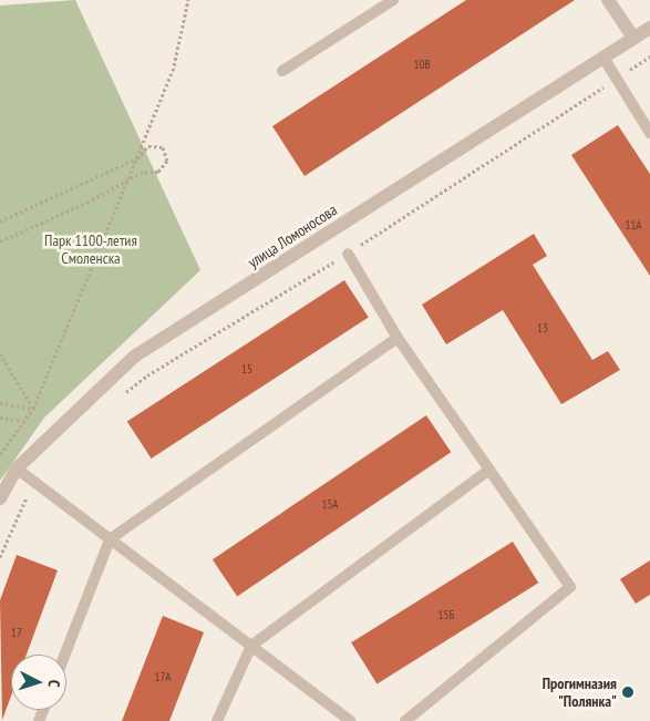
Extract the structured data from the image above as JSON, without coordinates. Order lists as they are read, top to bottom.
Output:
{
  "streets": {
    "street": ["улица Ломоносова"]
  },
  "parks": ["Парк 1100-летия Смоленска"],
  "places": ["Прогимназия \"Полянка\""],
  "house_numbers": [
    "10В",
    "11А",
    "13",
    "15",
    "15А",
    "15Б",
    "17",
    "17А"
  ],
  "north": "right"
}
